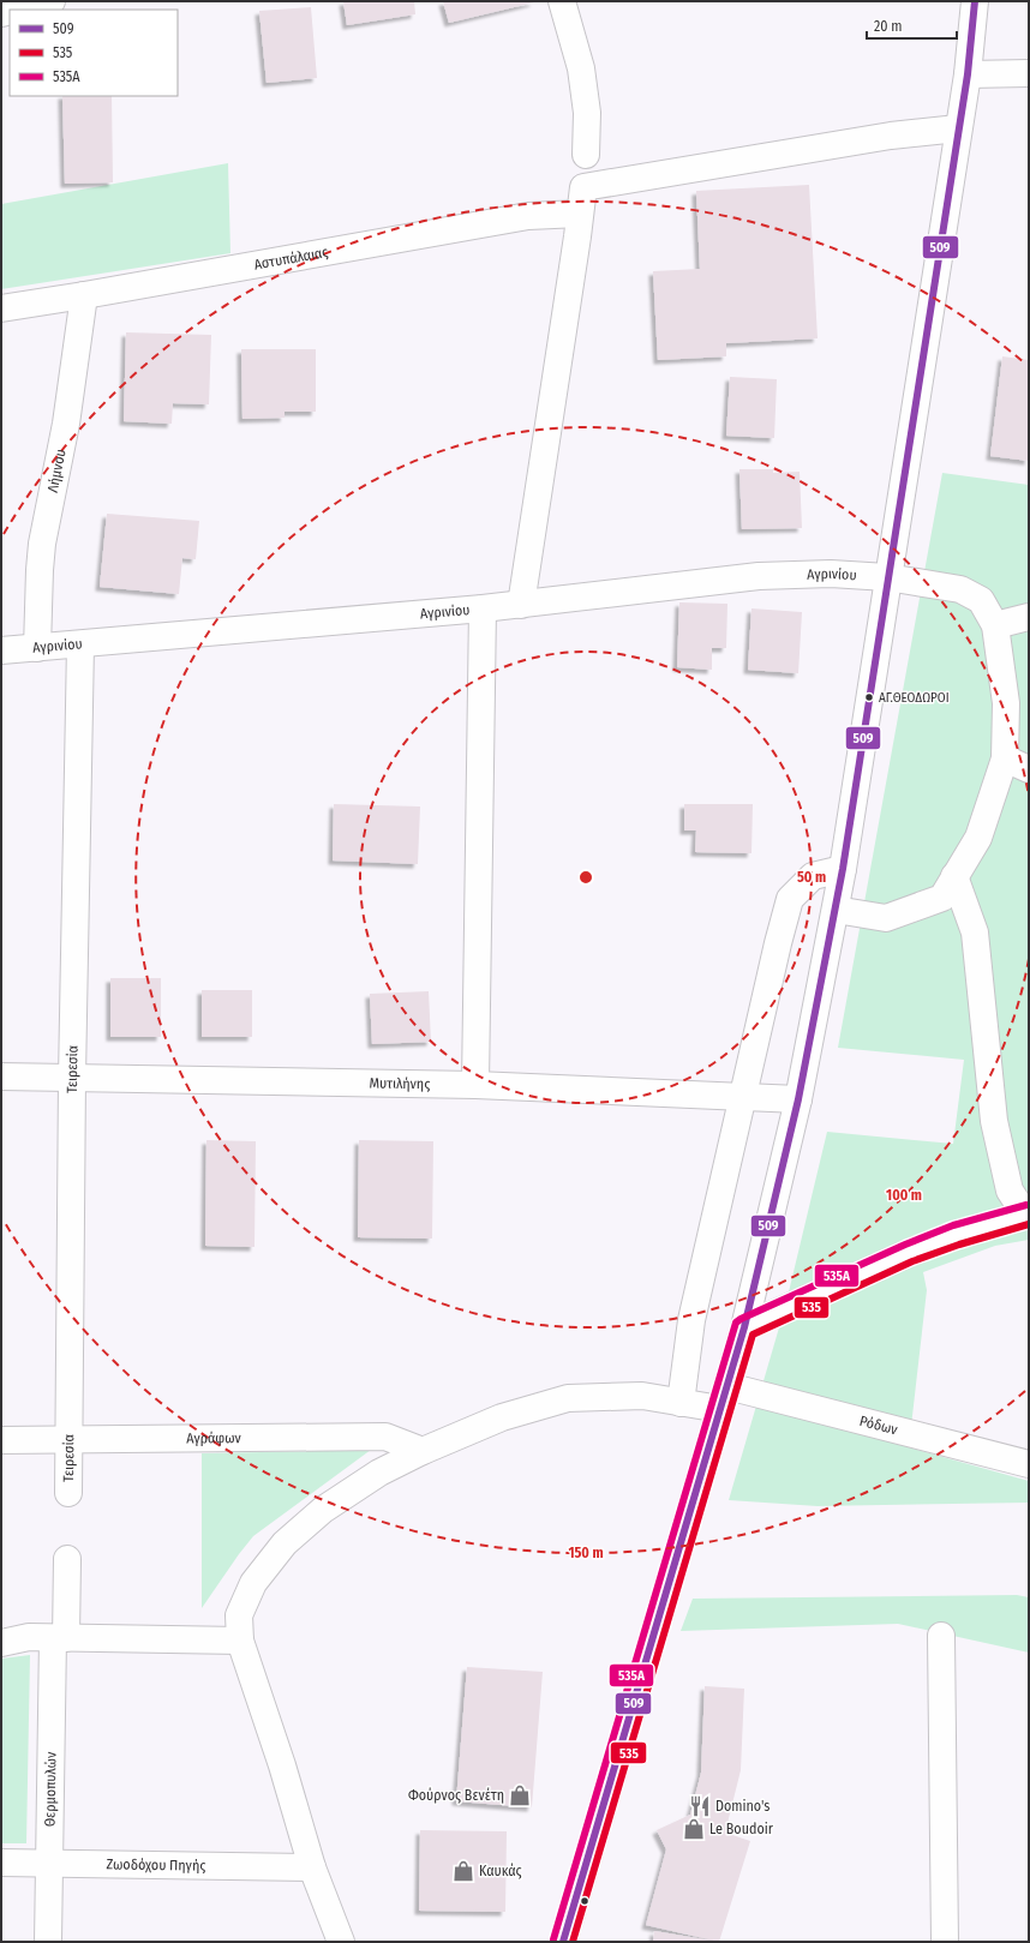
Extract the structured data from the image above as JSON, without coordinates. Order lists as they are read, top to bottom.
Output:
{
  "streets": {
    "street": [
      "Αστυπάλαιας",
      "Λήμνου",
      "Αγρινίου",
      "Τειρεσία",
      "Μυτιλήνης",
      "Ρόδων",
      "Αγράφων",
      "Θερμοπυλών",
      "Ζωοδόχου Πηγής"
    ]
  },
  "crossings": [
    ["Αστυπάλαιας", "Λήμνου"],
    ["Λήμνου", "Αγρινίου"],
    ["Αγρινίου", "Τειρεσία"],
    ["Τειρεσία", "Μυτιλήνης"],
    ["Τειρεσία", "Αγράφων"],
    ["Ρόδων", "Αγράφων"],
    ["Ρόδων", "Ζωοδόχου Πηγής"],
    ["Θερμοπυλών", "Ζωοδόχου Πηγής"]
  ],
  "places": {
    "other": ["ΑΓ.ΘΕΟΔΩΡΟΙ"],
    "shop": ["Φούρνος Βενέτη", "Le Boudoir", "Καυκάς"],
    "restaurant": ["Domino's"]
  },
  "lines": ["transit line 509", "transit line 535A", "transit line 535"],
  "legend": ["509", "535", "535A"],
  "scale_bar": "20 m",
  "rings": ["50 m", "100 m", "150 m"]
}
